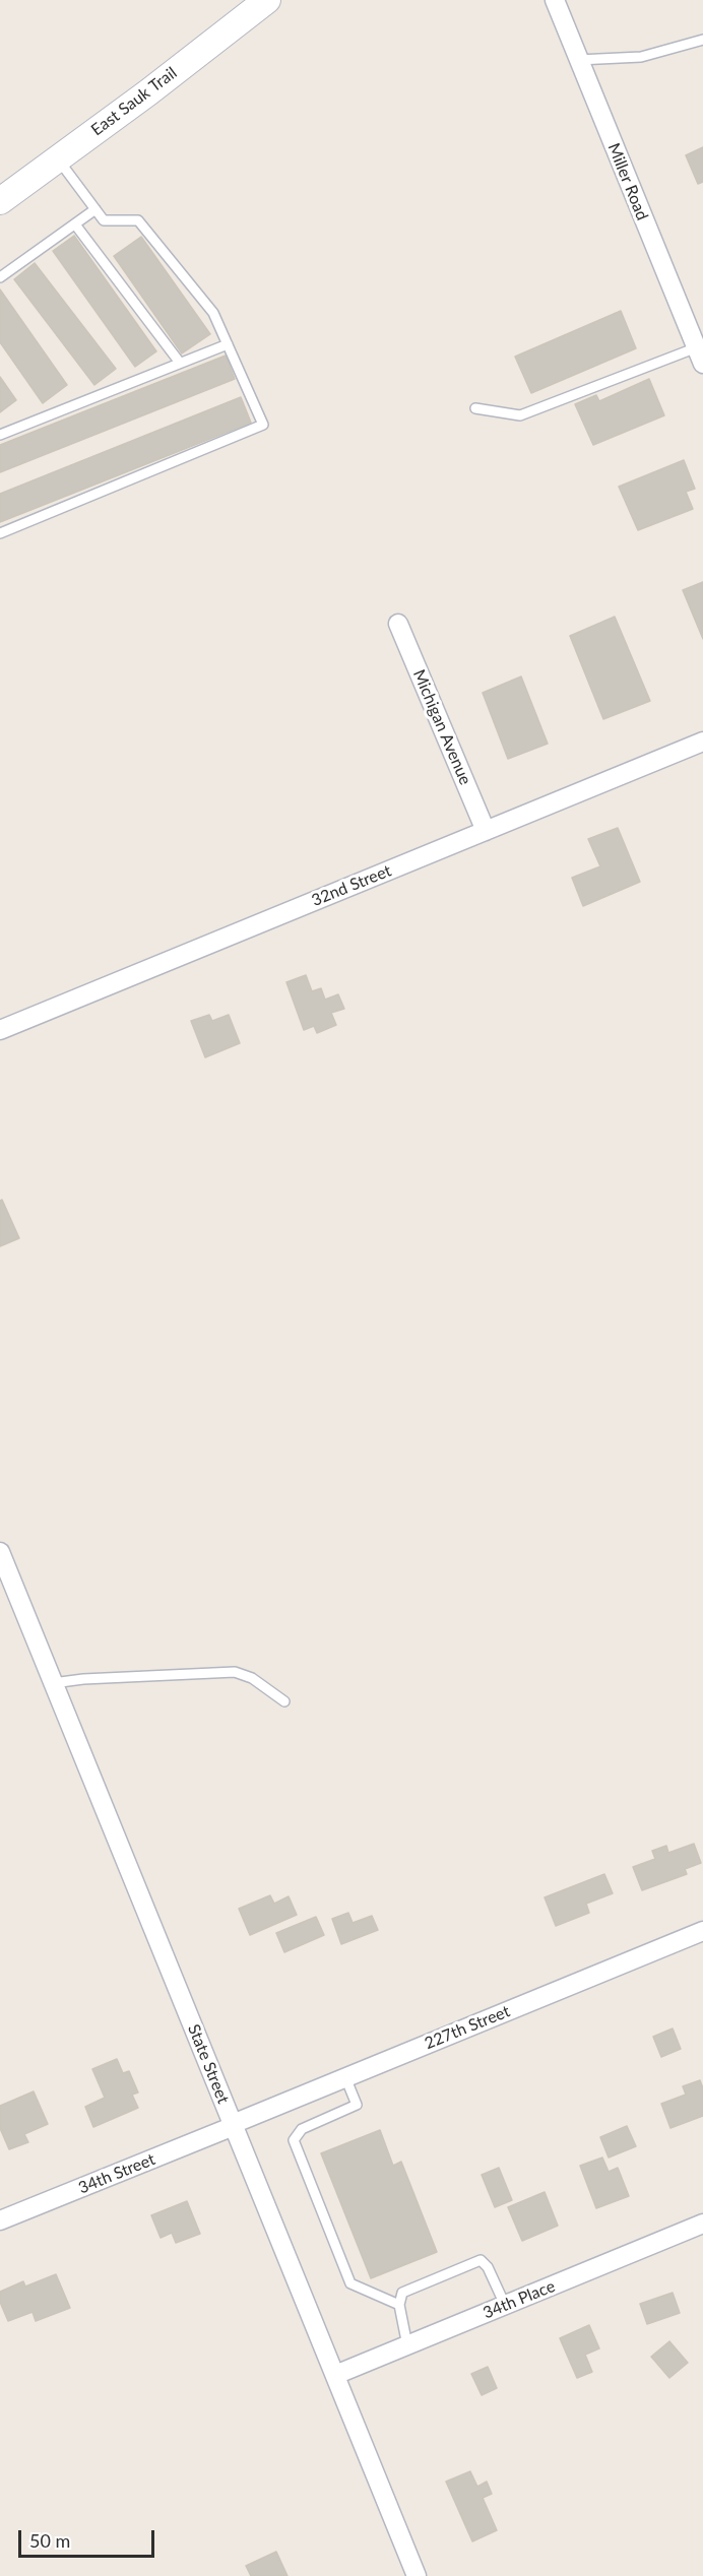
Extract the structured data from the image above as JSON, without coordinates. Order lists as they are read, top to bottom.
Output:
{
  "streets": {
    "main road": ["East Sauk Trail"],
    "street": [
      "Miller Road",
      "Michigan Avenue",
      "32nd Street",
      "227th Street",
      "State Street",
      "34th Street",
      "34th Place"
    ]
  },
  "crossings": [
    ["Michigan Avenue", "32nd Street"],
    ["227th Street", "State Street"],
    ["227th Street", "34th Street"],
    ["State Street", "34th Street"],
    ["State Street", "34th Place"]
  ],
  "scale_bar": "50 m"
}
